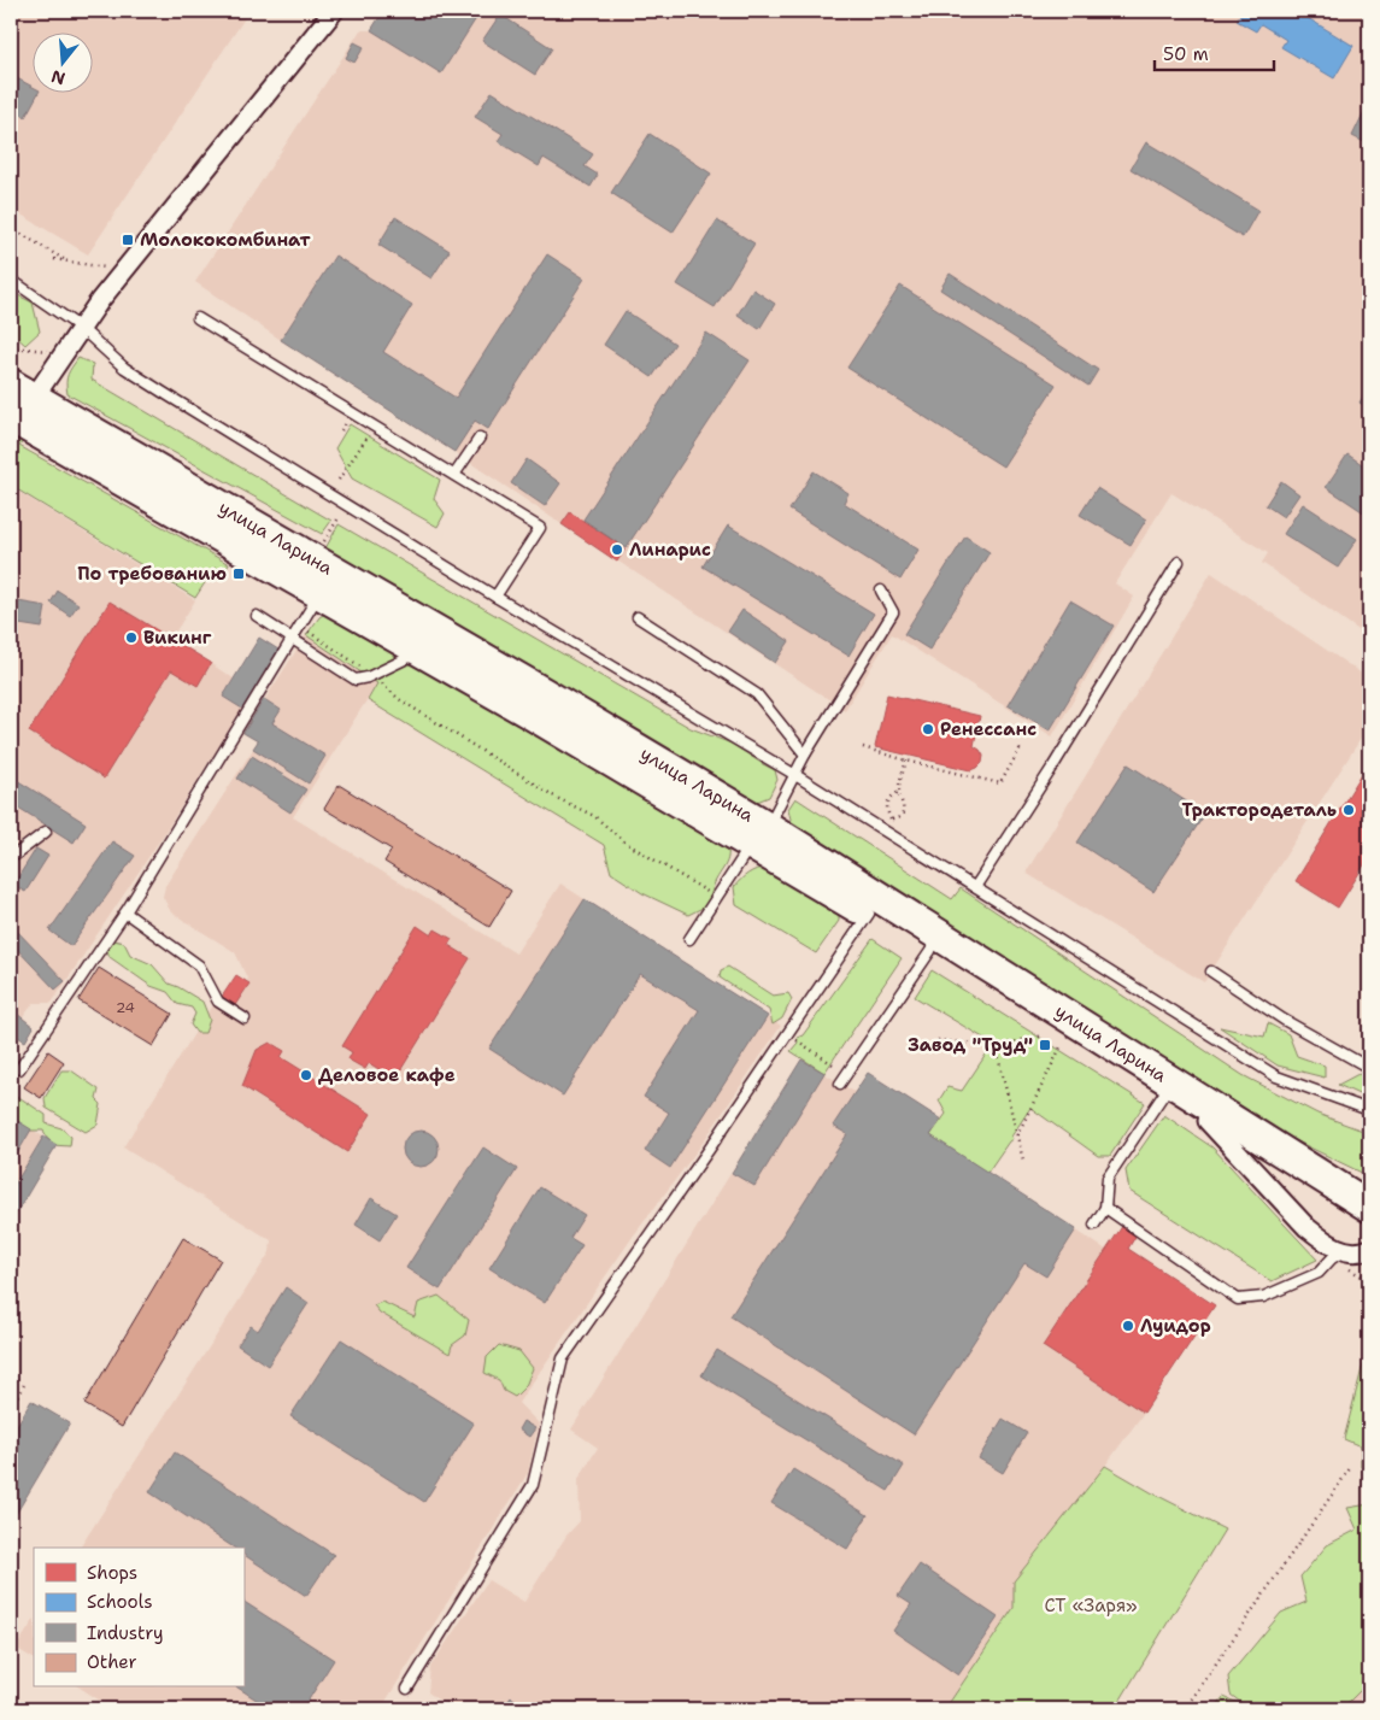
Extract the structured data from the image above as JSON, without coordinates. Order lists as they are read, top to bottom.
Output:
{
  "streets": {
    "main road": ["улица Ларина"]
  },
  "parks": ["СТ «Заря»"],
  "places": {
    "transit": ["Молококомбинат", "По требованию", "Завод \"Труд\""],
    "other": [
      "Линарис",
      "Викинг",
      "Ренессанс",
      "Трактородеталь",
      "Деловое кафе",
      "Луидор"
    ]
  },
  "house_numbers": ["24"],
  "legend": [
    "Shops",
    "Schools",
    "Industry",
    "Other"
  ],
  "scale_bar": "50 m",
  "north": "bottom"
}
